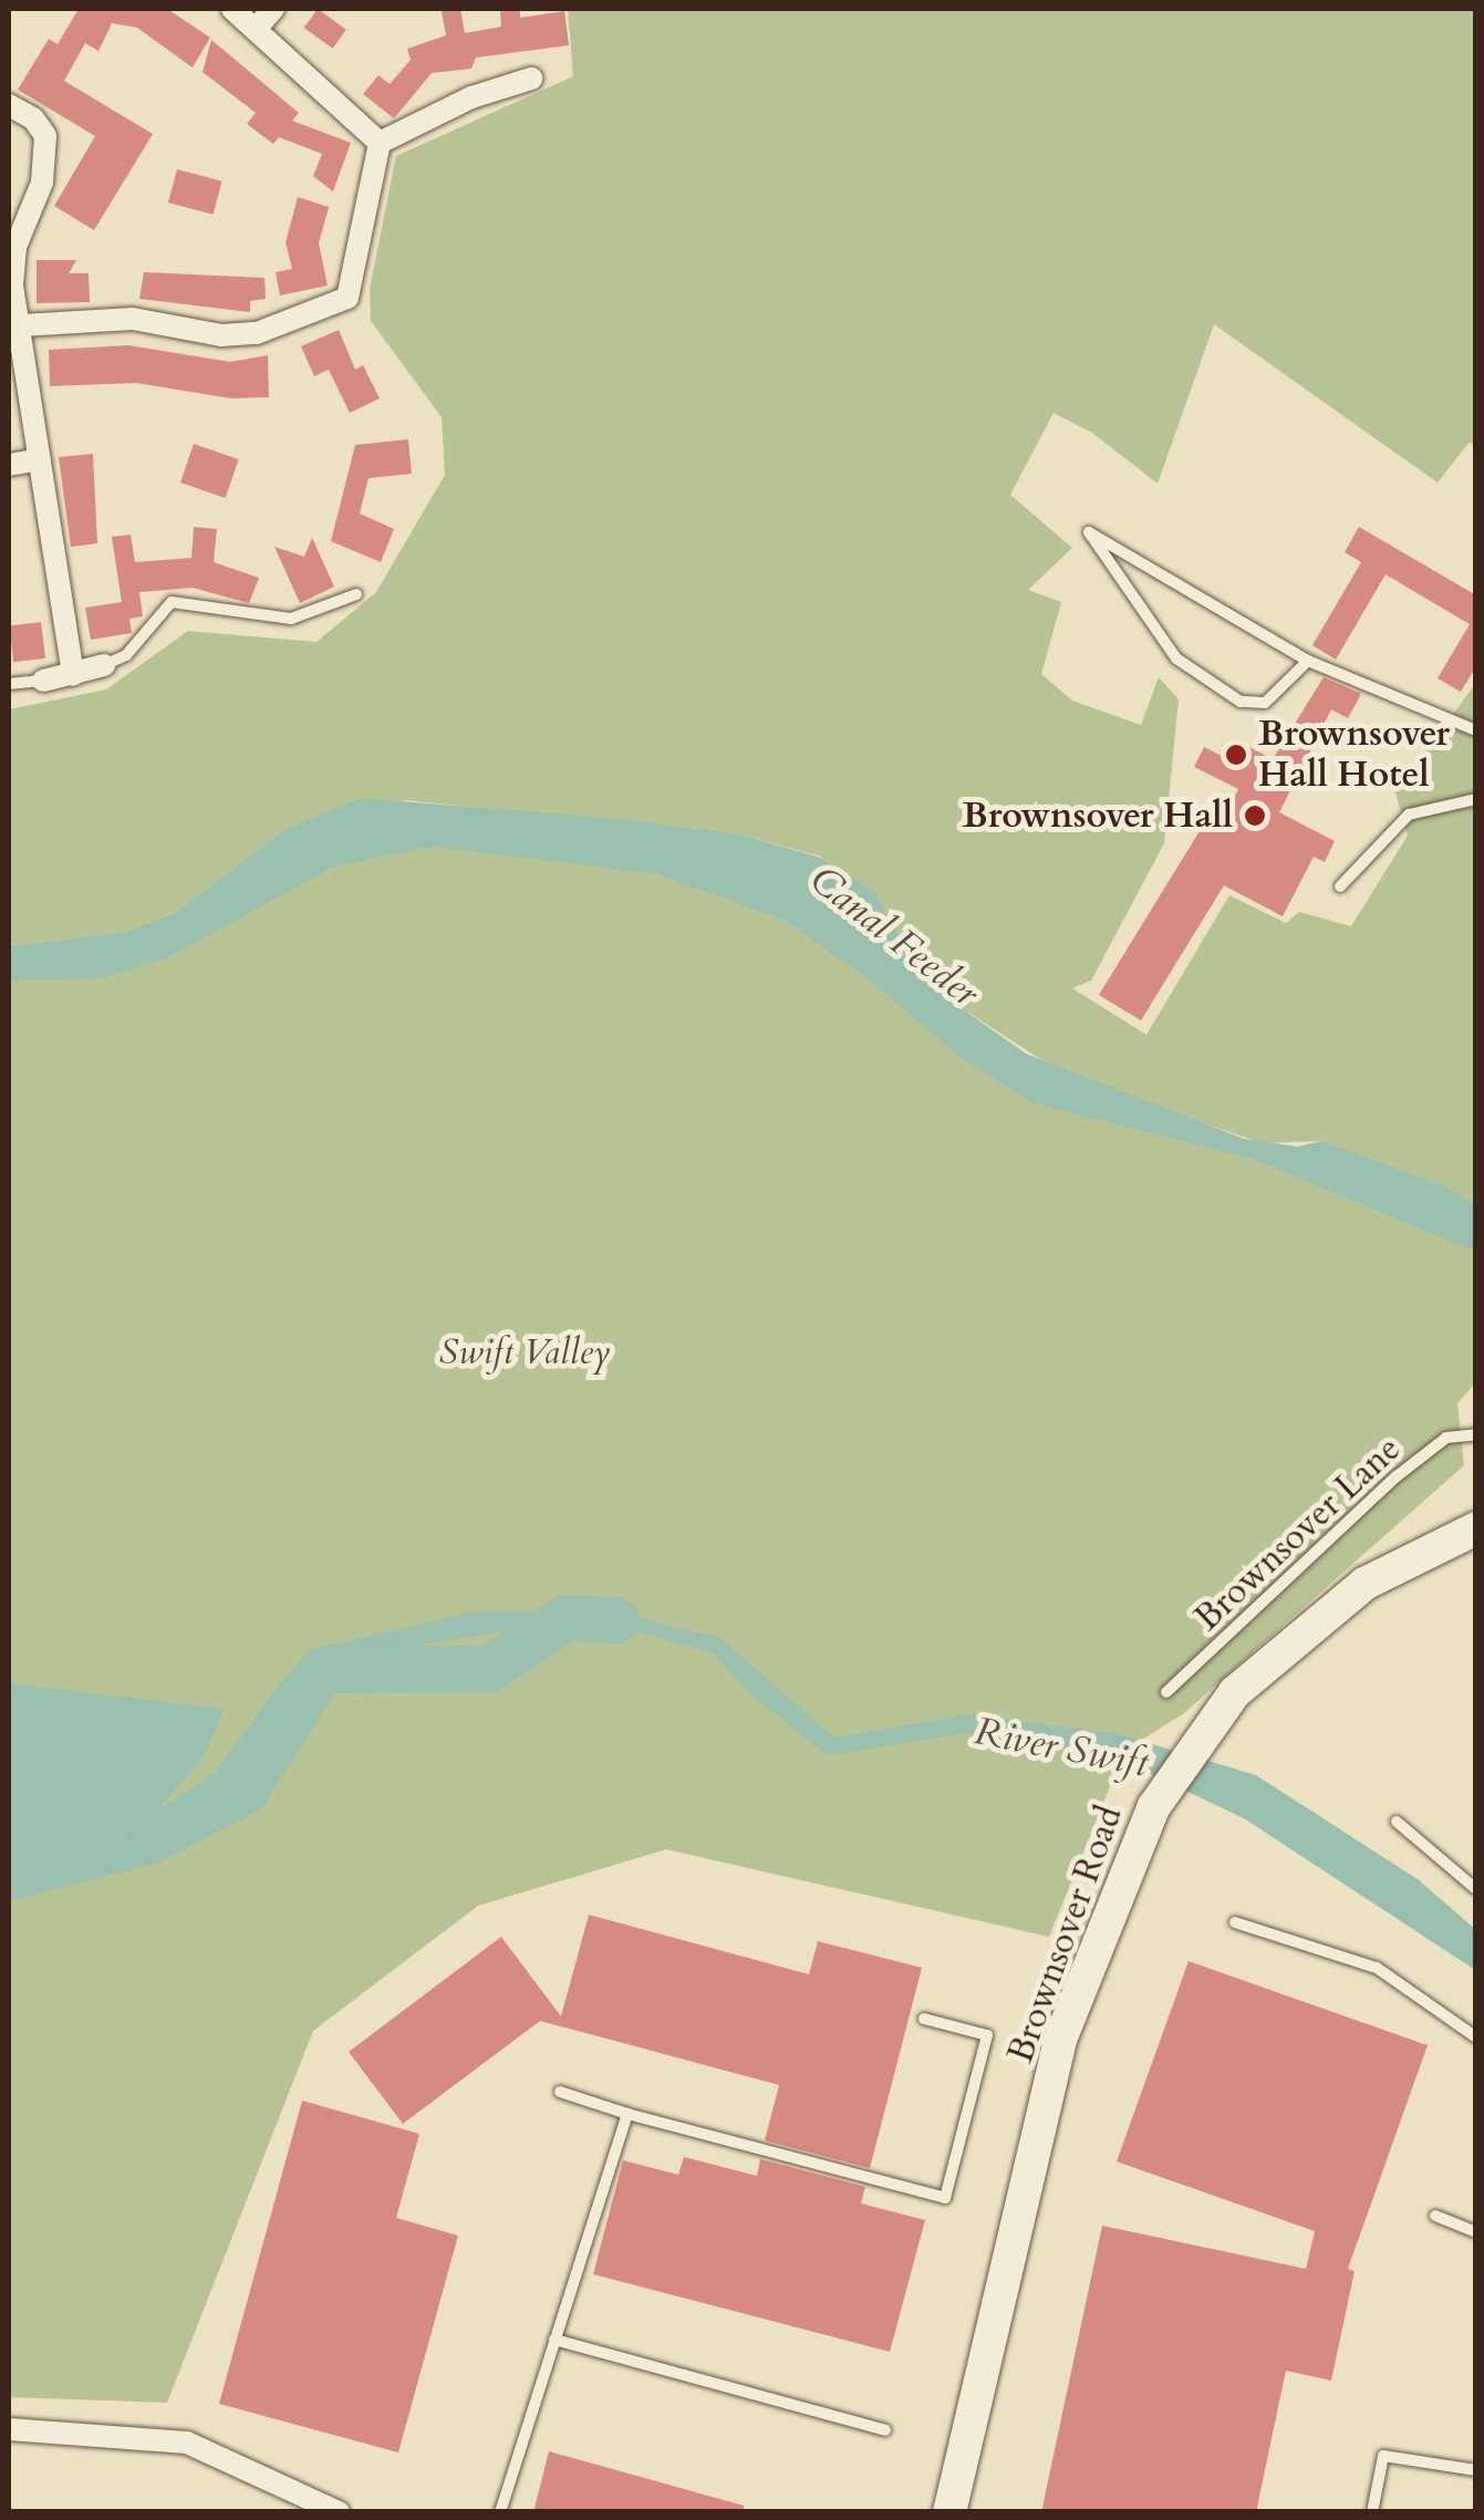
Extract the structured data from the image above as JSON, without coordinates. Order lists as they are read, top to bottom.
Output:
{
  "streets": {
    "street": ["Brownsover Road"],
    "lane": ["Brownsover Lane"]
  },
  "water": ["Canal Feeder", "River Swift"],
  "parks": ["Swift Valley"],
  "places": ["Brownsover Hall Hotel", "Brownsover Hall"]
}
